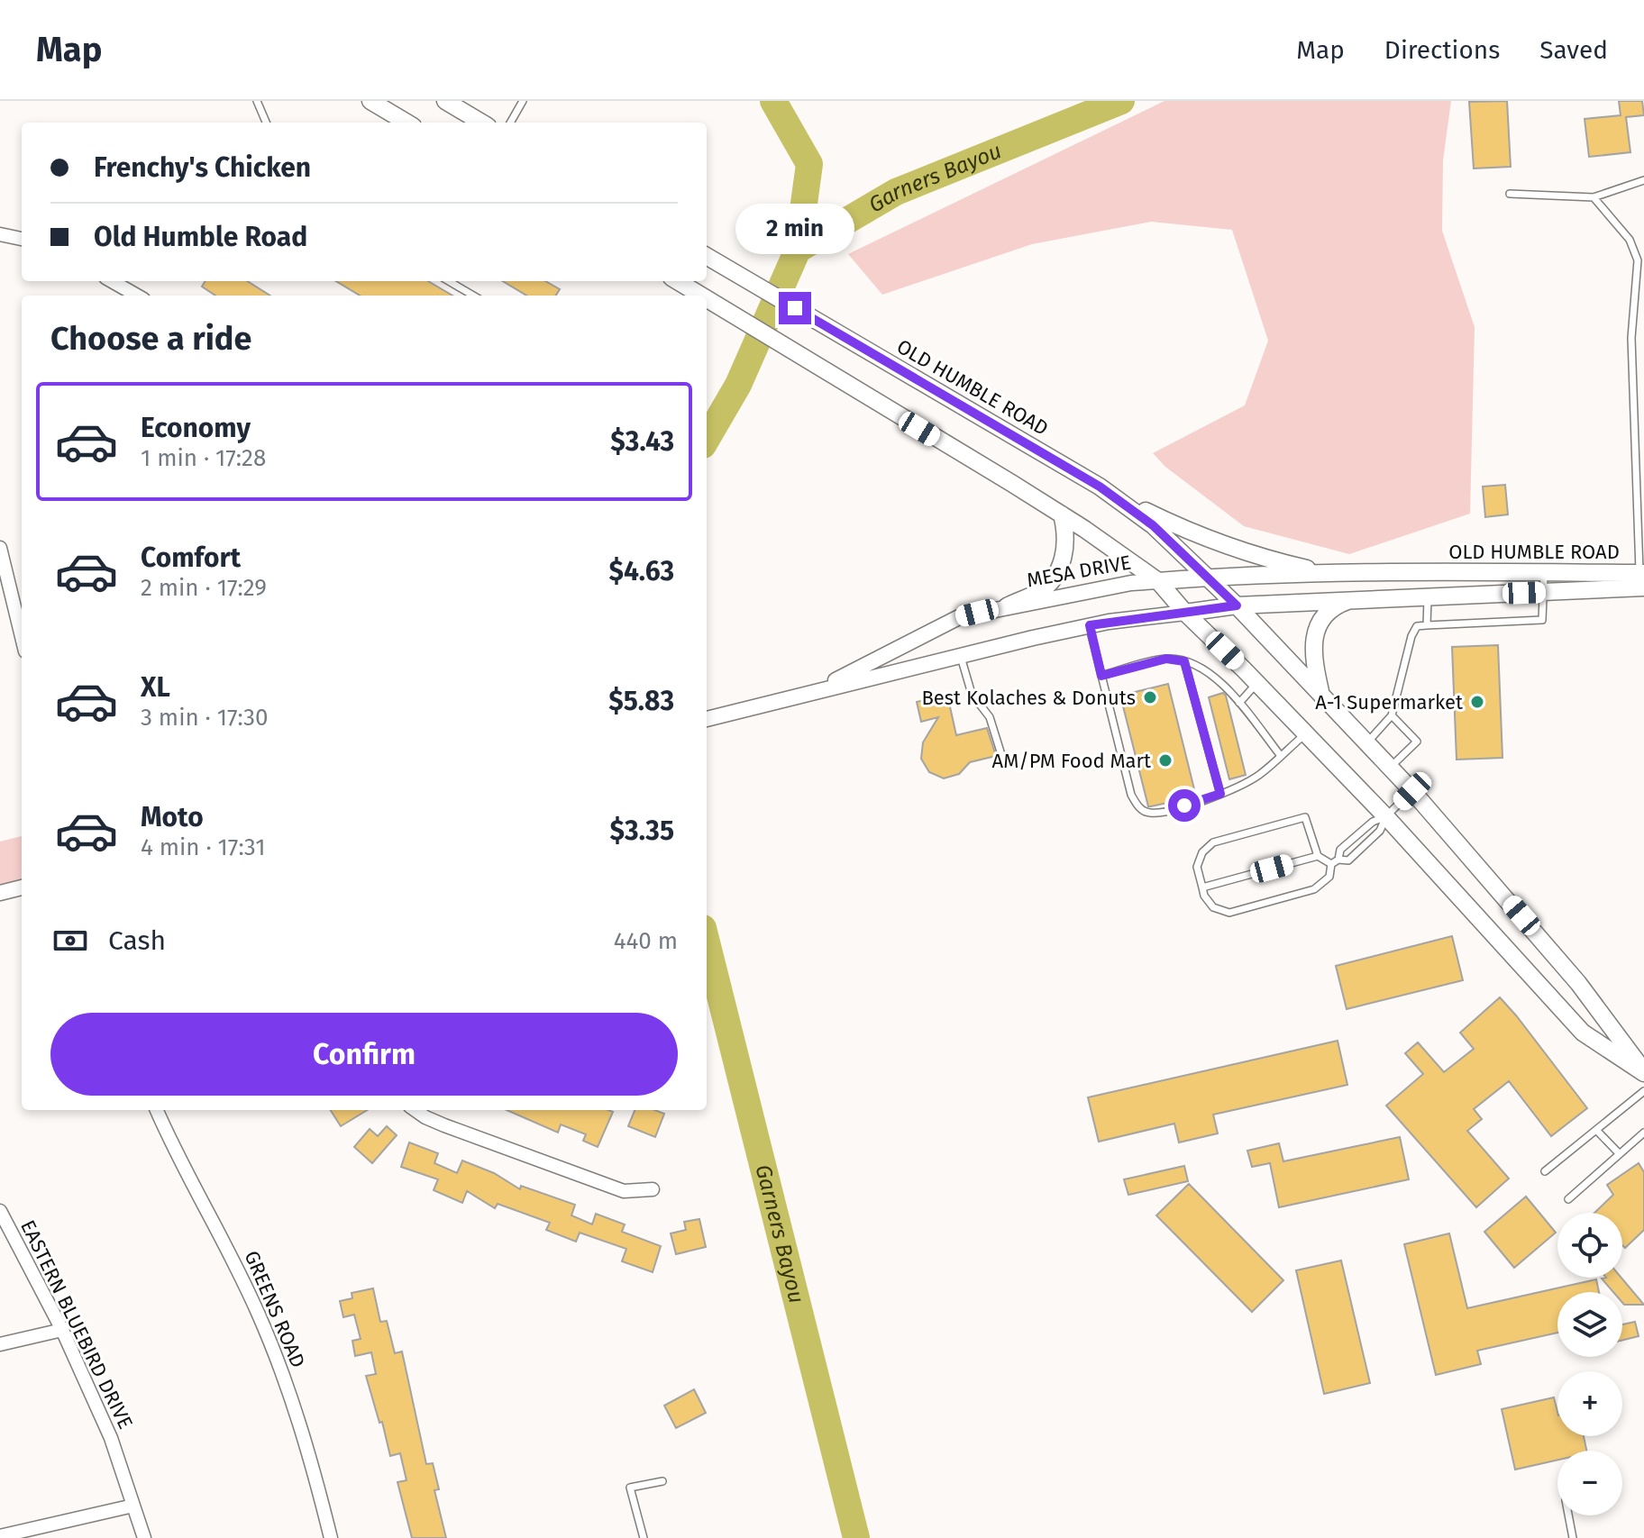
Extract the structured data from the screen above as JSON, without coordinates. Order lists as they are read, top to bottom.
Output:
{
  "streets": {
    "main road": ["OLD HUMBLE ROAD", "MESA DRIVE"],
    "street": ["GREENS ROAD", "EASTERN BLUEBIRD DRIVE"]
  },
  "crossings": [
    ["OLD HUMBLE ROAD", "MESA DRIVE"]
  ],
  "water": ["Garners Bayou"],
  "places": ["Best Kolaches & Donuts", "A-1 Supermarket", "AM/PM Food Mart"],
  "page": {
    "header": "Map",
    "nav": ["Map", "Directions", "Saved"],
    "banner": ["Frenchy's Chicken", "Old Humble Road"],
    "bubble": "2 min",
    "heading": "Choose a ride",
    "list": [
      {
        "name": "Economy",
        "note": "1 min · 17:28",
        "value": "$3.43"
      },
      {
        "name": "Comfort",
        "note": "2 min · 17:29",
        "value": "$4.63"
      },
      {
        "name": "XL",
        "note": "3 min · 17:30",
        "value": "$5.83"
      },
      {
        "name": "Moto",
        "note": "4 min · 17:31",
        "value": "$3.35"
      }
    ],
    "pay": ["Cash", "440 m"],
    "buttons": "Confirm",
    "map_buttons": ["+", "−"]
  }
}
